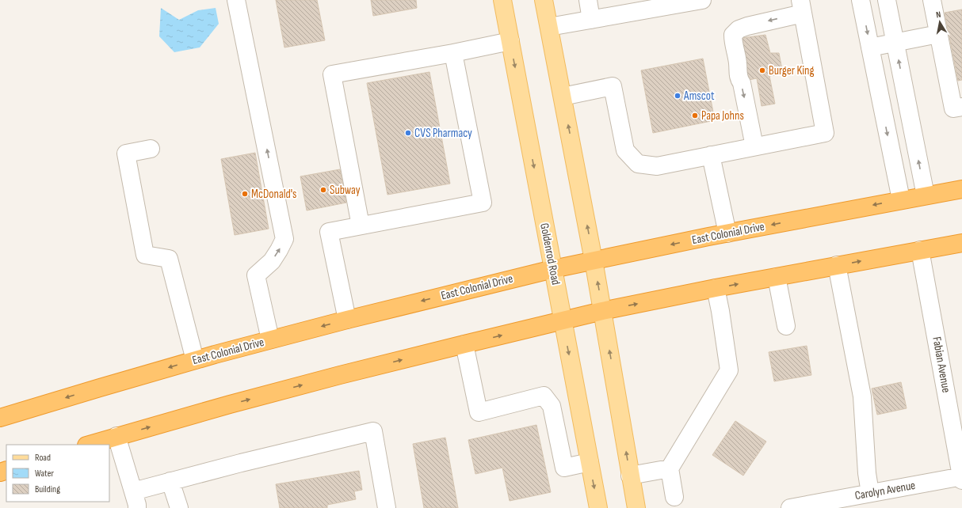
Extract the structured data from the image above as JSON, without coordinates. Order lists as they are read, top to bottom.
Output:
{
  "streets": {
    "highway": ["East Colonial Drive"],
    "main road": ["Goldenrod Road"],
    "street": ["Fabian Avenue", "Carolyn Avenue"]
  },
  "crossings": [
    ["East Colonial Drive", "Goldenrod Road"],
    ["Fabian Avenue", "Carolyn Avenue"]
  ],
  "places": [
    "Burger King",
    "Amscot",
    "Papa Johns",
    "CVS Pharmacy",
    "Subway",
    "McDonald's"
  ],
  "legend": ["Road", "Water", "Building"],
  "north": "top"
}
